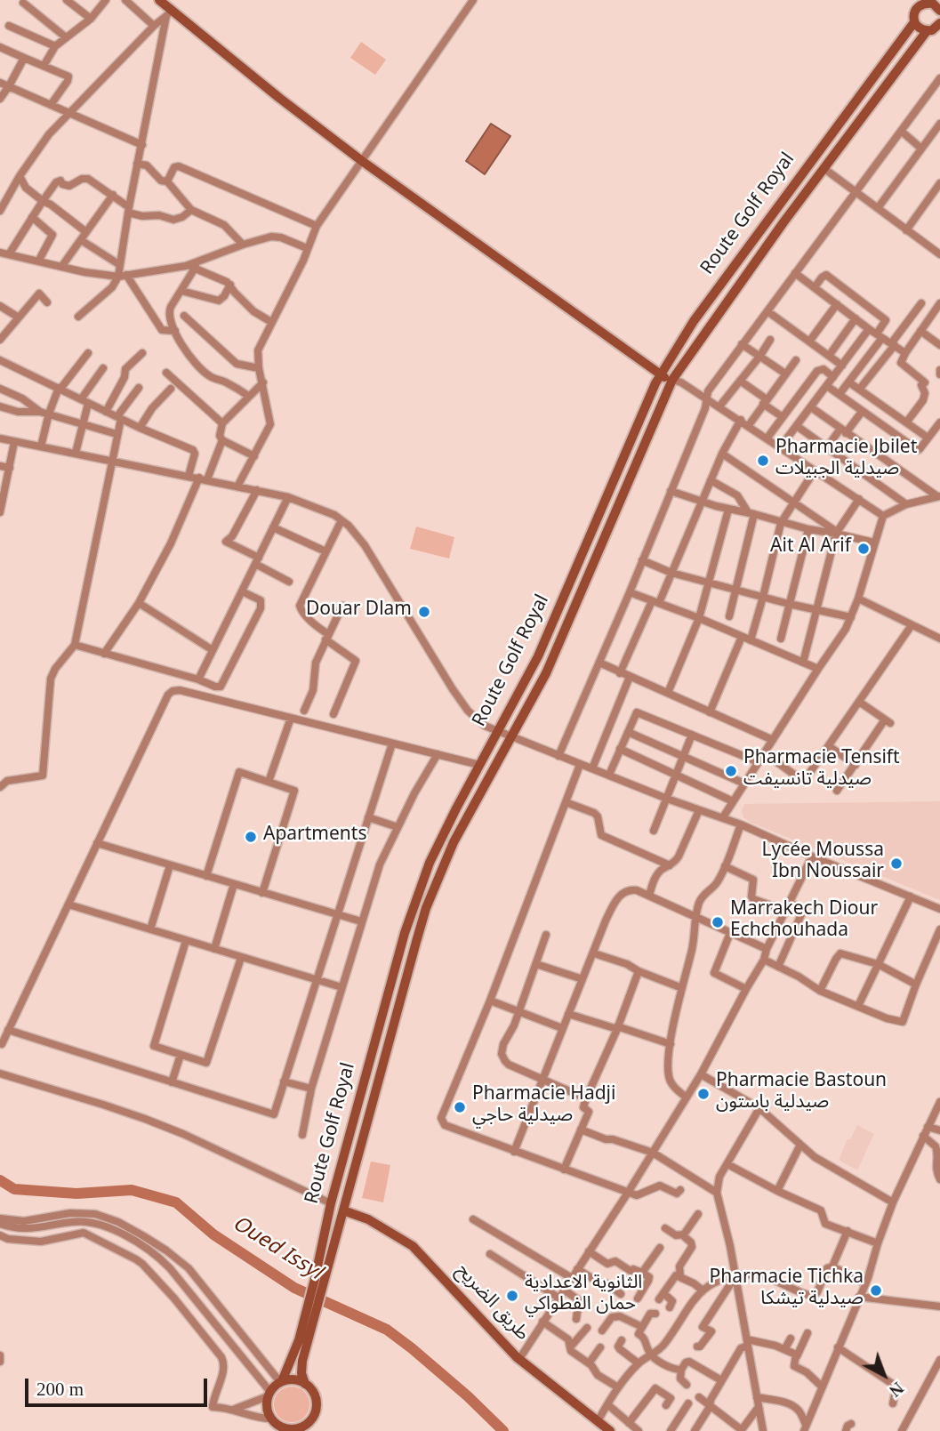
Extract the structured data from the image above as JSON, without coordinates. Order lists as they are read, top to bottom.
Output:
{
  "streets": {
    "street": ["Route Golf Royal", "طريق الضريح"]
  },
  "crossings": [
    ["Route Golf Royal", "طريق الضريح"]
  ],
  "water": ["Oued Issyl"],
  "places": [
    "Pharmacie Jbilet صيدلية الجبيلات",
    "Ait Al Arif",
    "Douar Dlam",
    "Pharmacie Tensift صيدلية تانسيفت",
    "Apartments",
    "Lycée Moussa Ibn Noussair",
    "Marrakech Diour Echchouhada",
    "Pharmacie Bastoun صيدلية باستون",
    "Pharmacie Hadji صيدلية حاجي",
    "Pharmacie Tichka صيدلية تيشكا",
    "الثانوية الاعدادية حمان الفطواكي"
  ],
  "scale_bar": "200 m",
  "north": "bottom right"
}
